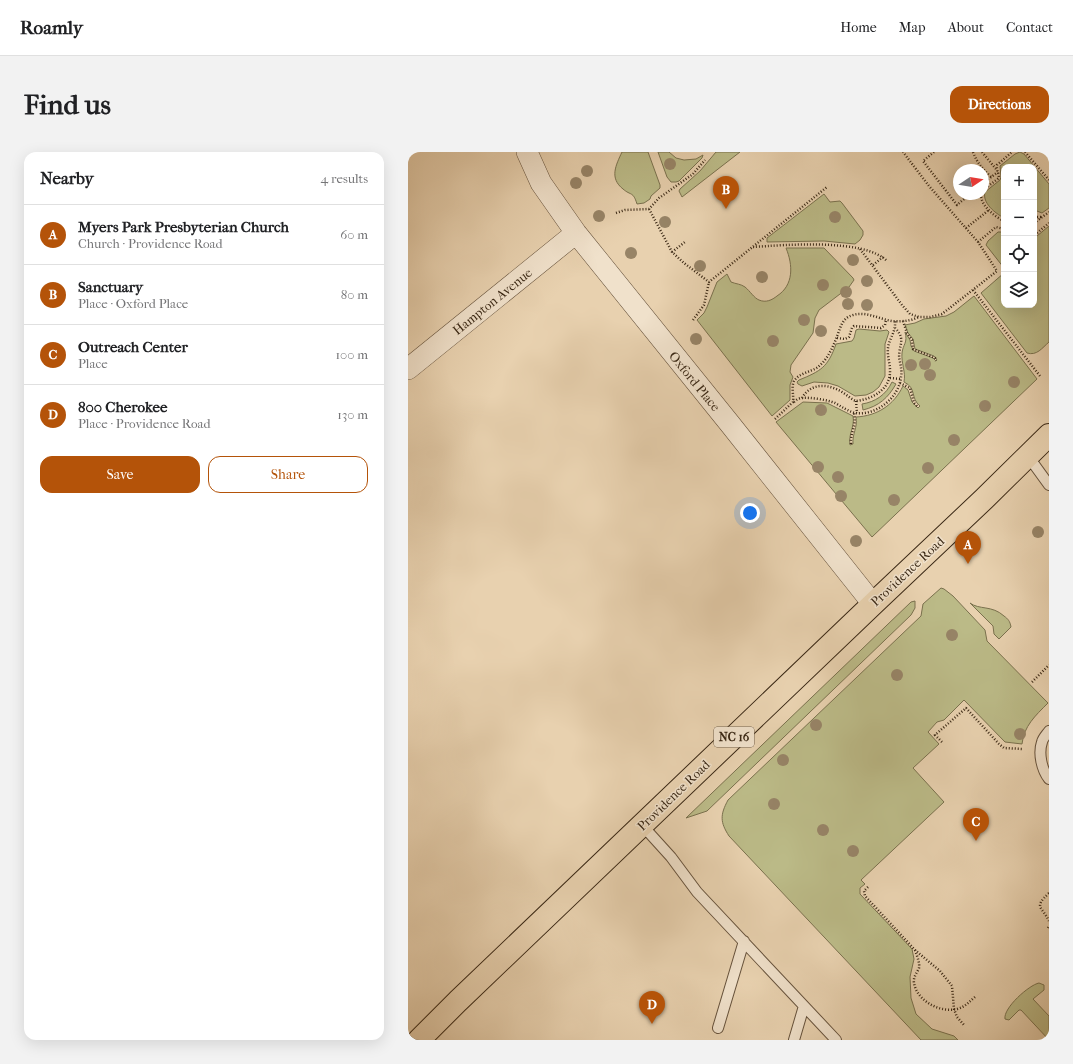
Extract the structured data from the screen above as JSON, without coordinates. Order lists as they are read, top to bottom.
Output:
{
  "streets": {
    "main road": ["Providence Road", "NC 16"],
    "street": ["Hampton Avenue", "Oxford Place"]
  },
  "crossings": [
    ["Hampton Avenue", "Oxford Place"],
    ["Oxford Place", "Providence Road"]
  ],
  "north": "right",
  "page": {
    "header": "Roamly",
    "nav": [
      "Home",
      "Map",
      "About",
      "Contact"
    ],
    "buttons": [
      "Directions",
      ["Save", "Share"]
    ],
    "title": "Find us",
    "heading": ["Nearby", "4 results"],
    "map_buttons": ["+", "−"],
    "pins": [
      "B",
      "A",
      "C",
      "D"
    ],
    "list": [
      {
        "mark": "A",
        "name": "Myers Park Presbyterian Church",
        "note": "Church · Providence Road",
        "value": "60 m"
      },
      {
        "mark": "B",
        "name": "Sanctuary",
        "note": "Place · Oxford Place",
        "value": "80 m"
      },
      {
        "mark": "C",
        "name": "Outreach Center",
        "note": "Place",
        "value": "100 m"
      },
      {
        "mark": "D",
        "name": "800 Cherokee",
        "note": "Place · Providence Road",
        "value": "130 m"
      }
    ]
  }
}
